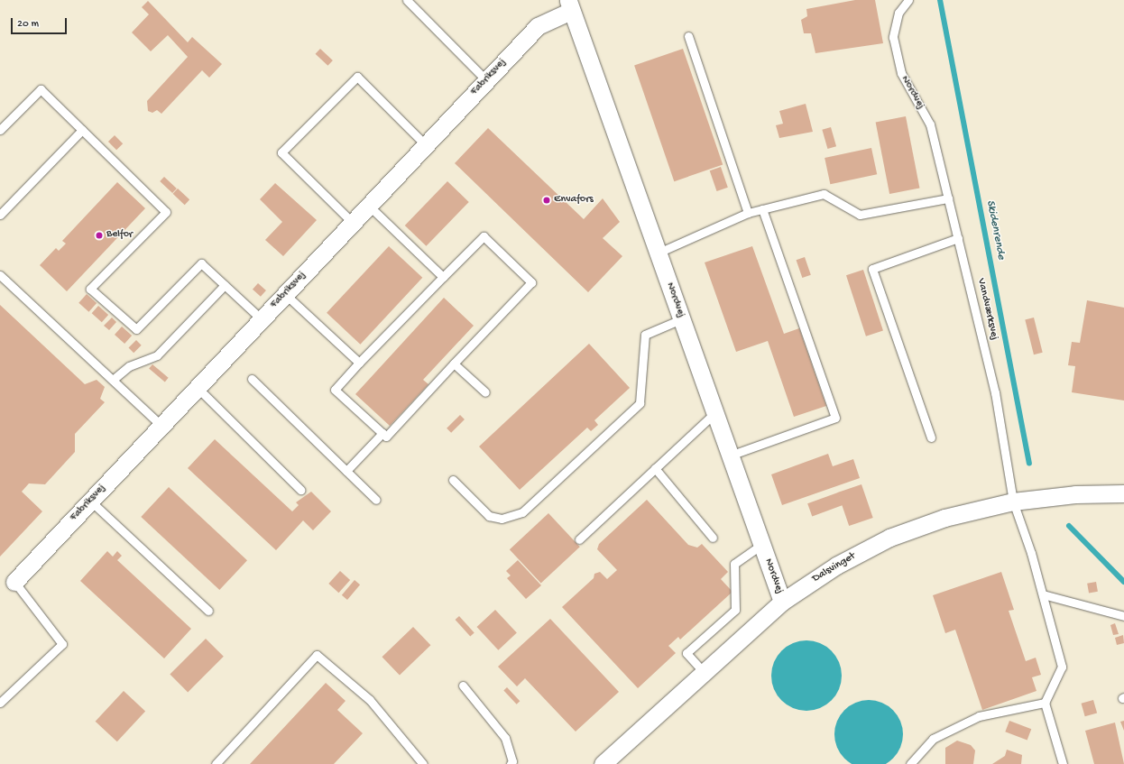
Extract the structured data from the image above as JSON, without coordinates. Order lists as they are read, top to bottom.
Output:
{
  "streets": {
    "street": ["Fabriksvej", "Nordvej", "Dalsvinget"],
    "lane": ["Vandværksvej"]
  },
  "crossings": [
    ["Fabriksvej", "Nordvej"],
    ["Nordvej", "Vandværksvej"],
    ["Nordvej", "Dalsvinget"],
    ["Vandværksvej", "Dalsvinget"]
  ],
  "water": ["Skidenrende"],
  "places": ["Envafors", "Belfor"],
  "scale_bar": "20 m"
}
